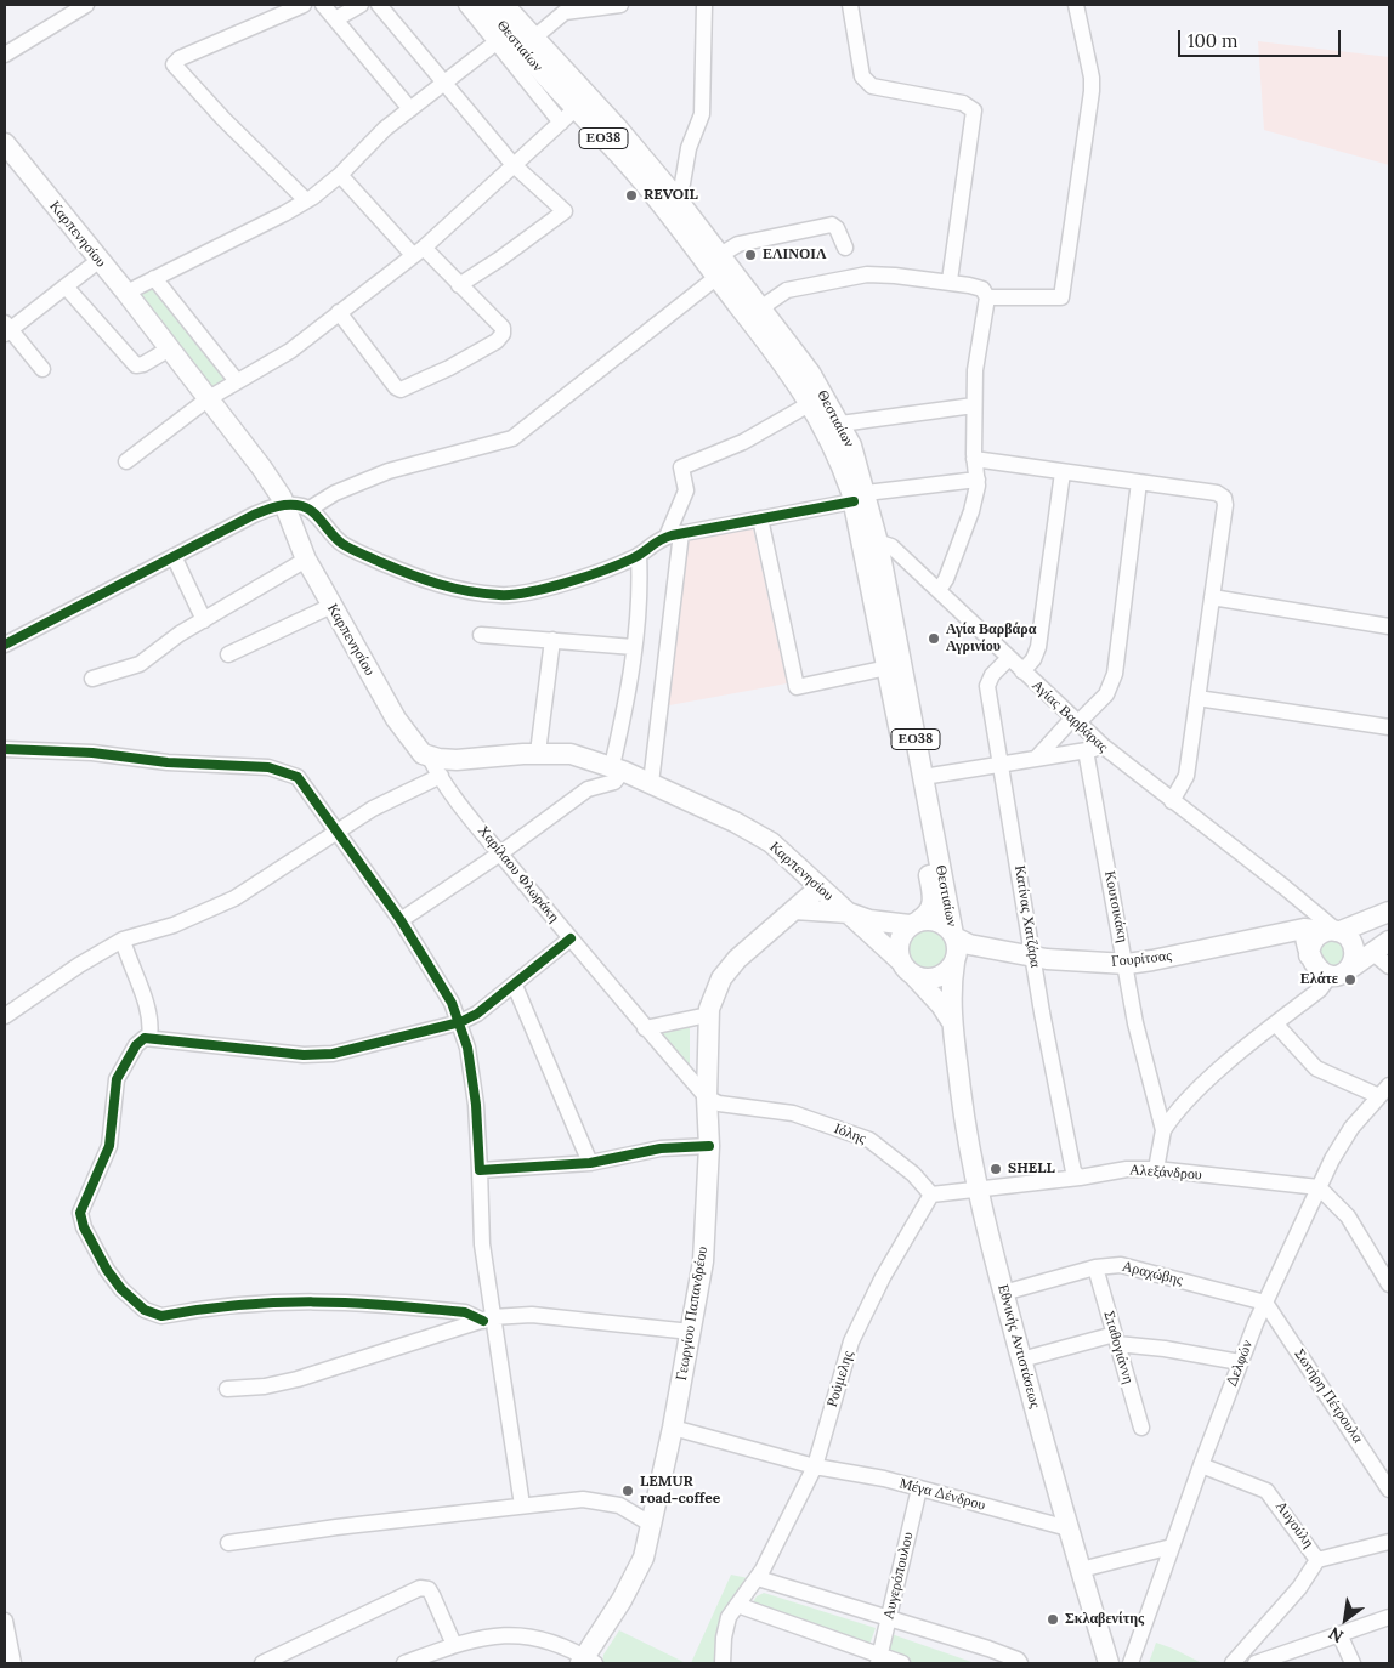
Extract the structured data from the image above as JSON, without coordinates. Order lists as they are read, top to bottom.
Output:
{
  "streets": {
    "main road": [
      "Θεστιαίων",
      "ΕΟ38",
      "Καρπενησίου",
      "Γουρίτσας",
      "Γεωργίου Παπανδρέου",
      "Εθνικής Αντιστάσεως"
    ],
    "street": [
      "Αγίας Βαρβάρας",
      "Χαρίλαου Φλωράκη",
      "Κουτσικάκη",
      "Κατίνας Χατζάρα",
      "Ιόλης",
      "Αλεξάνδρου",
      "Αραχώβης",
      "Σταθογιάννη",
      "Δελφών",
      "Ρούμελης",
      "Σωτήρη Πέτρουλα",
      "Μέγα Δένδρου",
      "Αυγούλη",
      "Αυγερόπουλου"
    ]
  },
  "crossings": [
    ["Θεστιαίων", "ΕΟ38"],
    ["Θεστιαίων", "Καρπενησίου"],
    ["Θεστιαίων", "Αγίας Βαρβάρας"],
    ["Θεστιαίων", "Γουρίτσας"],
    ["Θεστιαίων", "Εθνικής Αντιστάσεως"],
    ["ΕΟ38", "Καρπενησίου"],
    ["ΕΟ38", "Γουρίτσας"],
    ["ΕΟ38", "Εθνικής Αντιστάσεως"],
    ["Καρπενησίου", "Χαρίλαου Φλωράκη"],
    ["Καρπενησίου", "Γουρίτσας"],
    ["Καρπενησίου", "Εθνικής Αντιστάσεως"],
    ["Αγίας Βαρβάρας", "Κατίνας Χατζάρα"],
    ["Αγίας Βαρβάρας", "Γουρίτσας"],
    ["Χαρίλαου Φλωράκη", "Ιόλης"],
    ["Χαρίλαου Φλωράκη", "Γεωργίου Παπανδρέου"],
    ["Κουτσικάκη", "Γουρίτσας"],
    ["Κουτσικάκη", "Αλεξάνδρου"],
    ["Κατίνας Χατζάρα", "Γουρίτσας"],
    ["Κατίνας Χατζάρα", "Αλεξάνδρου"],
    ["Γουρίτσας", "Εθνικής Αντιστάσεως"],
    ["Ιόλης", "Γεωργίου Παπανδρέου"],
    ["Ιόλης", "Ρούμελης"],
    ["Αλεξάνδρου", "Εθνικής Αντιστάσεως"],
    ["Αλεξάνδρου", "Δελφών"],
    ["Αραχώβης", "Εθνικής Αντιστάσεως"],
    ["Αραχώβης", "Σταθογιάννη"],
    ["Αραχώβης", "Δελφών"],
    ["Αραχώβης", "Σωτήρη Πέτρουλα"],
    ["Γεωργίου Παπανδρέου", "Μέγα Δένδρου"],
    ["Εθνικής Αντιστάσεως", "Μέγα Δένδρου"],
    ["Δελφών", "Σωτήρη Πέτρουλα"],
    ["Δελφών", "Αυγούλη"],
    ["Ρούμελης", "Μέγα Δένδρου"],
    ["Μέγα Δένδρου", "Αυγερόπουλου"]
  ],
  "places": [
    "REVOIL",
    "ΕΛΙΝΟΙΛ",
    "Αγία Βαρβάρα Αγρινίου",
    "Ελάτε",
    "SHELL",
    "LEMUR road-coffee",
    "Σκλαβενίτης"
  ],
  "scale_bar": "100 m",
  "north": "bottom left"
}
